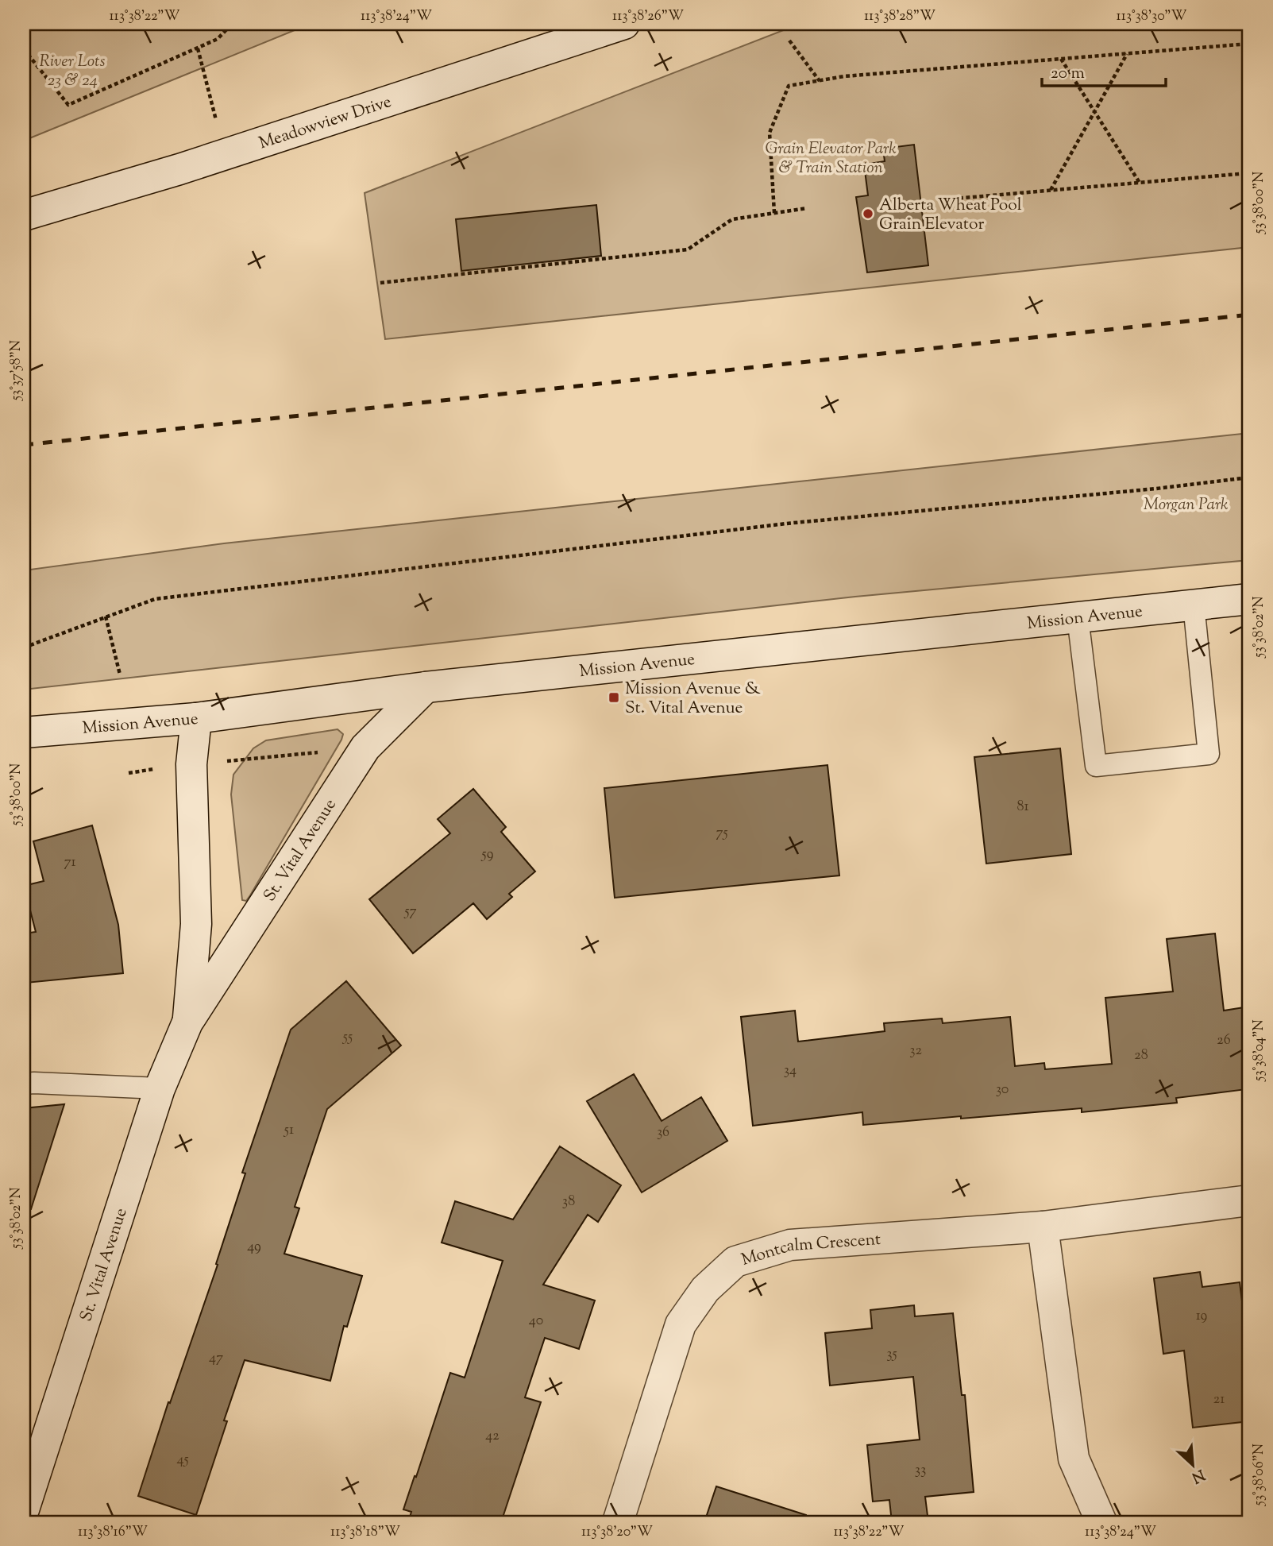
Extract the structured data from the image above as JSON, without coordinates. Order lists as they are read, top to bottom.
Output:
{
  "streets": {
    "street": [
      "Meadowview Drive",
      "Mission Avenue",
      "St. Vital Avenue",
      "Montcalm Crescent"
    ]
  },
  "crossings": [
    ["Mission Avenue", "St. Vital Avenue"]
  ],
  "parks": ["River Lots 23 & 24", "Grain Elevator Park & Train Station", "Morgan Park"],
  "places": {
    "other": ["Alberta Wheat Pool Grain Elevator"],
    "transit": ["Mission Avenue & St. Vital Avenue"]
  },
  "house_numbers": [
    "81",
    "75",
    "59",
    "71",
    "57",
    "55",
    "26",
    "32",
    "28",
    "34",
    "30",
    "51",
    "36",
    "38",
    "49",
    "19",
    "40",
    "35",
    "47",
    "21",
    "42",
    "45",
    "33"
  ],
  "scale_bar": "20 m",
  "north": "bottom right",
  "coordinates": [
    "113°38'22\"W",
    "113°38'24\"W",
    "113°38'26\"W",
    "113°38'28\"W",
    "113°38'30\"W",
    "53°38'00\"N",
    "53°37'58\"N",
    "53°38'02\"N",
    "53°38'04\"N",
    "53°38'06\"N",
    "113°38'16\"W",
    "113°38'18\"W",
    "113°38'20\"W"
  ]
}
